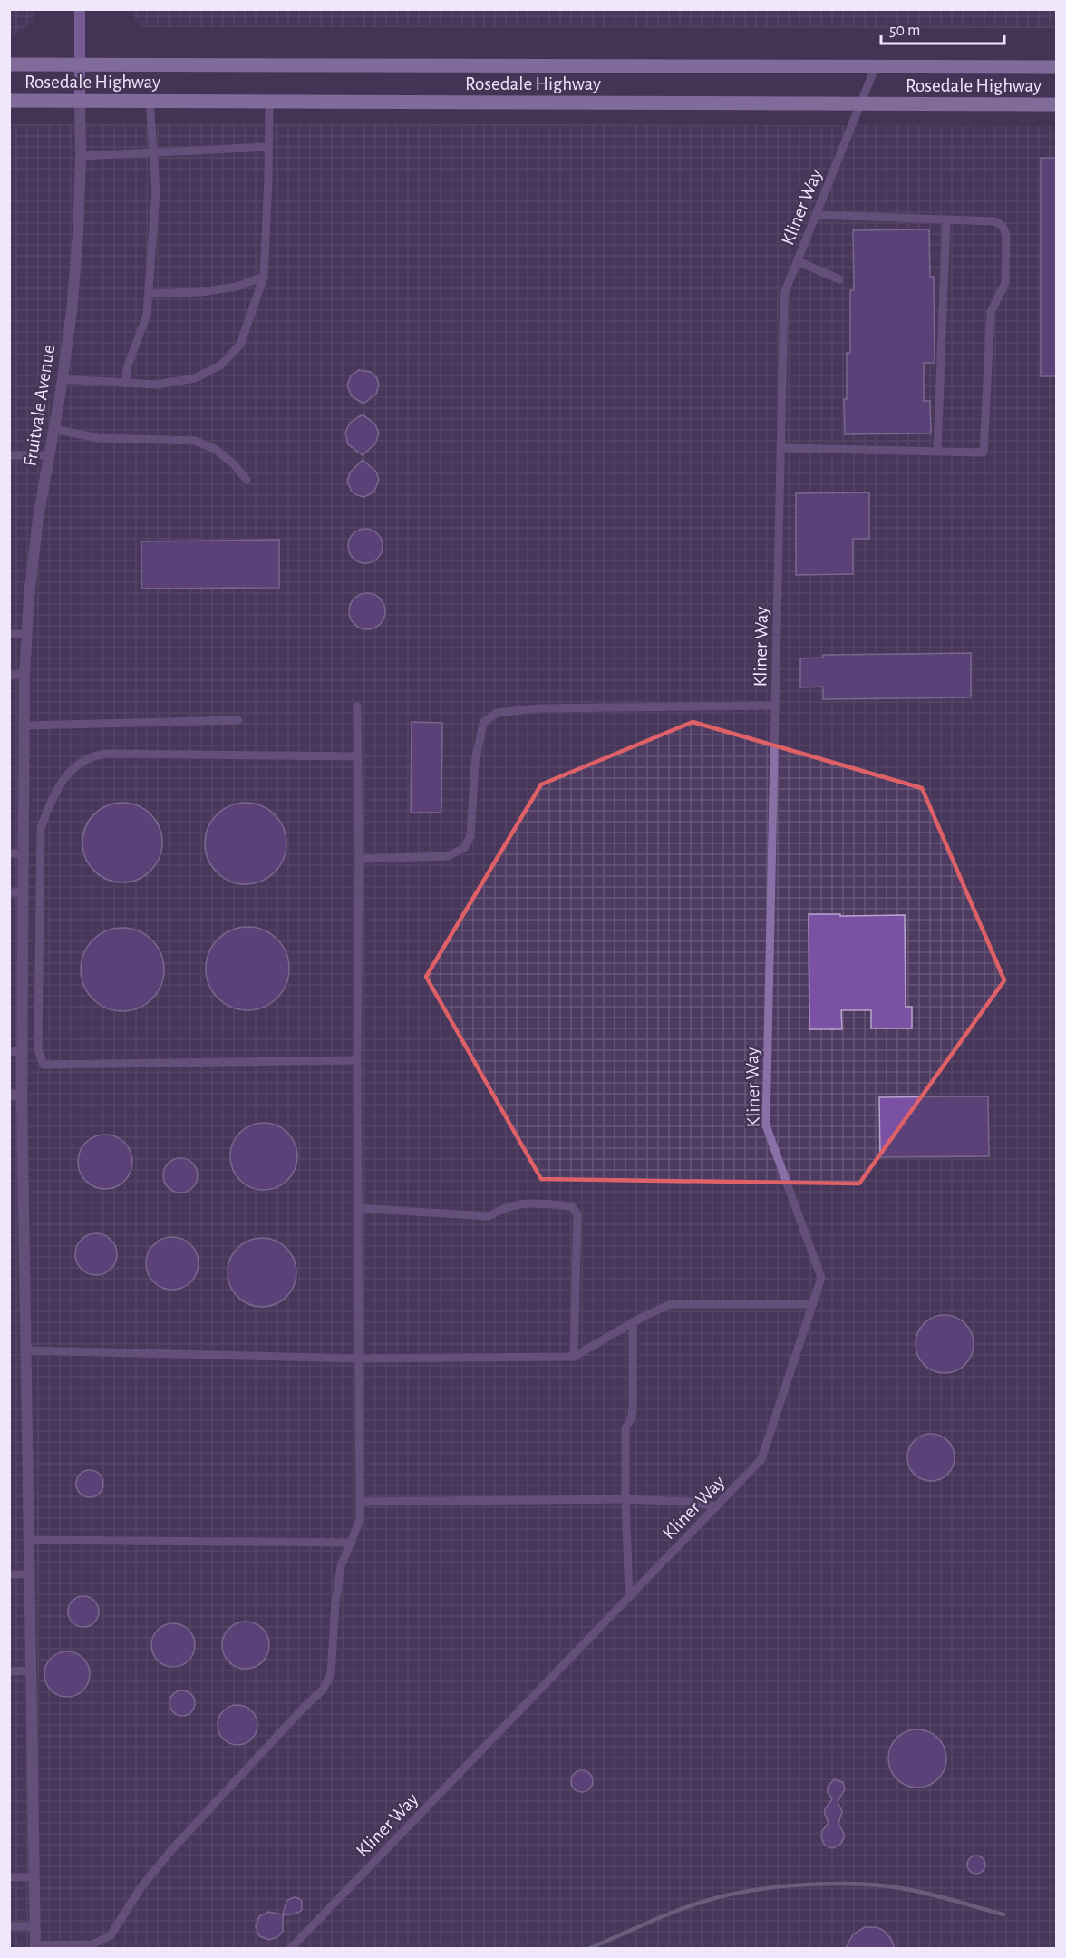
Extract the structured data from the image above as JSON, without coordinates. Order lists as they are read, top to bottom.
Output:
{
  "streets": {
    "main road": ["Rosedale Highway", "Fruitvale Avenue"],
    "lane": ["Kliner Way"]
  },
  "crossings": [
    ["Rosedale Highway", "Kliner Way"],
    ["Rosedale Highway", "Fruitvale Avenue"]
  ],
  "scale_bar": "50 m"
}
